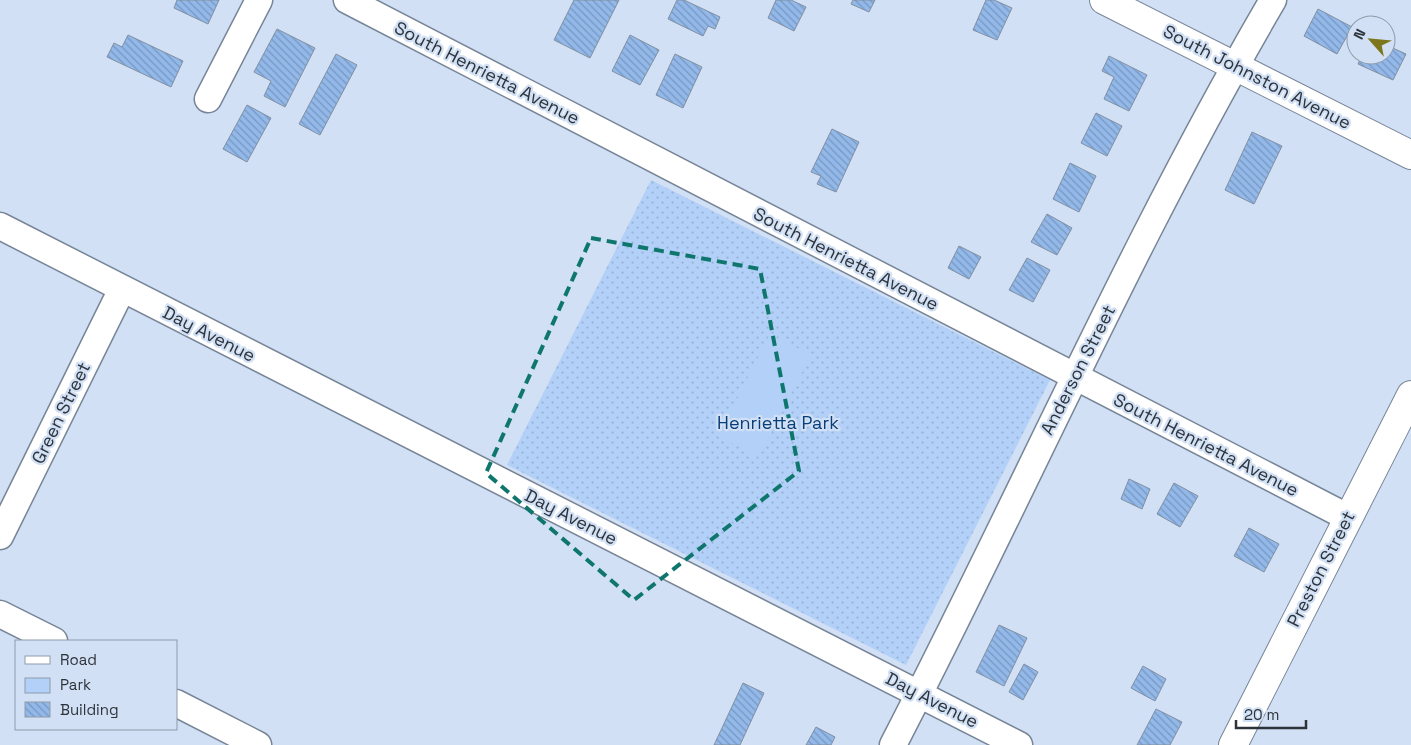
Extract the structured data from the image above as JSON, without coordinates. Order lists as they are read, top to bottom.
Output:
{
  "streets": {
    "street": [
      "South Henrietta Avenue",
      "South Johnston Avenue",
      "Day Avenue",
      "Anderson Street",
      "Green Street",
      "Preston Street"
    ]
  },
  "crossings": [
    ["South Henrietta Avenue", "Anderson Street"],
    ["South Henrietta Avenue", "Preston Street"],
    ["South Johnston Avenue", "Anderson Street"],
    ["Day Avenue", "Anderson Street"],
    ["Day Avenue", "Green Street"]
  ],
  "parks": ["Henrietta Park"],
  "legend": ["Road", "Park", "Building"],
  "scale_bar": "20 m",
  "north": "top left"
}
